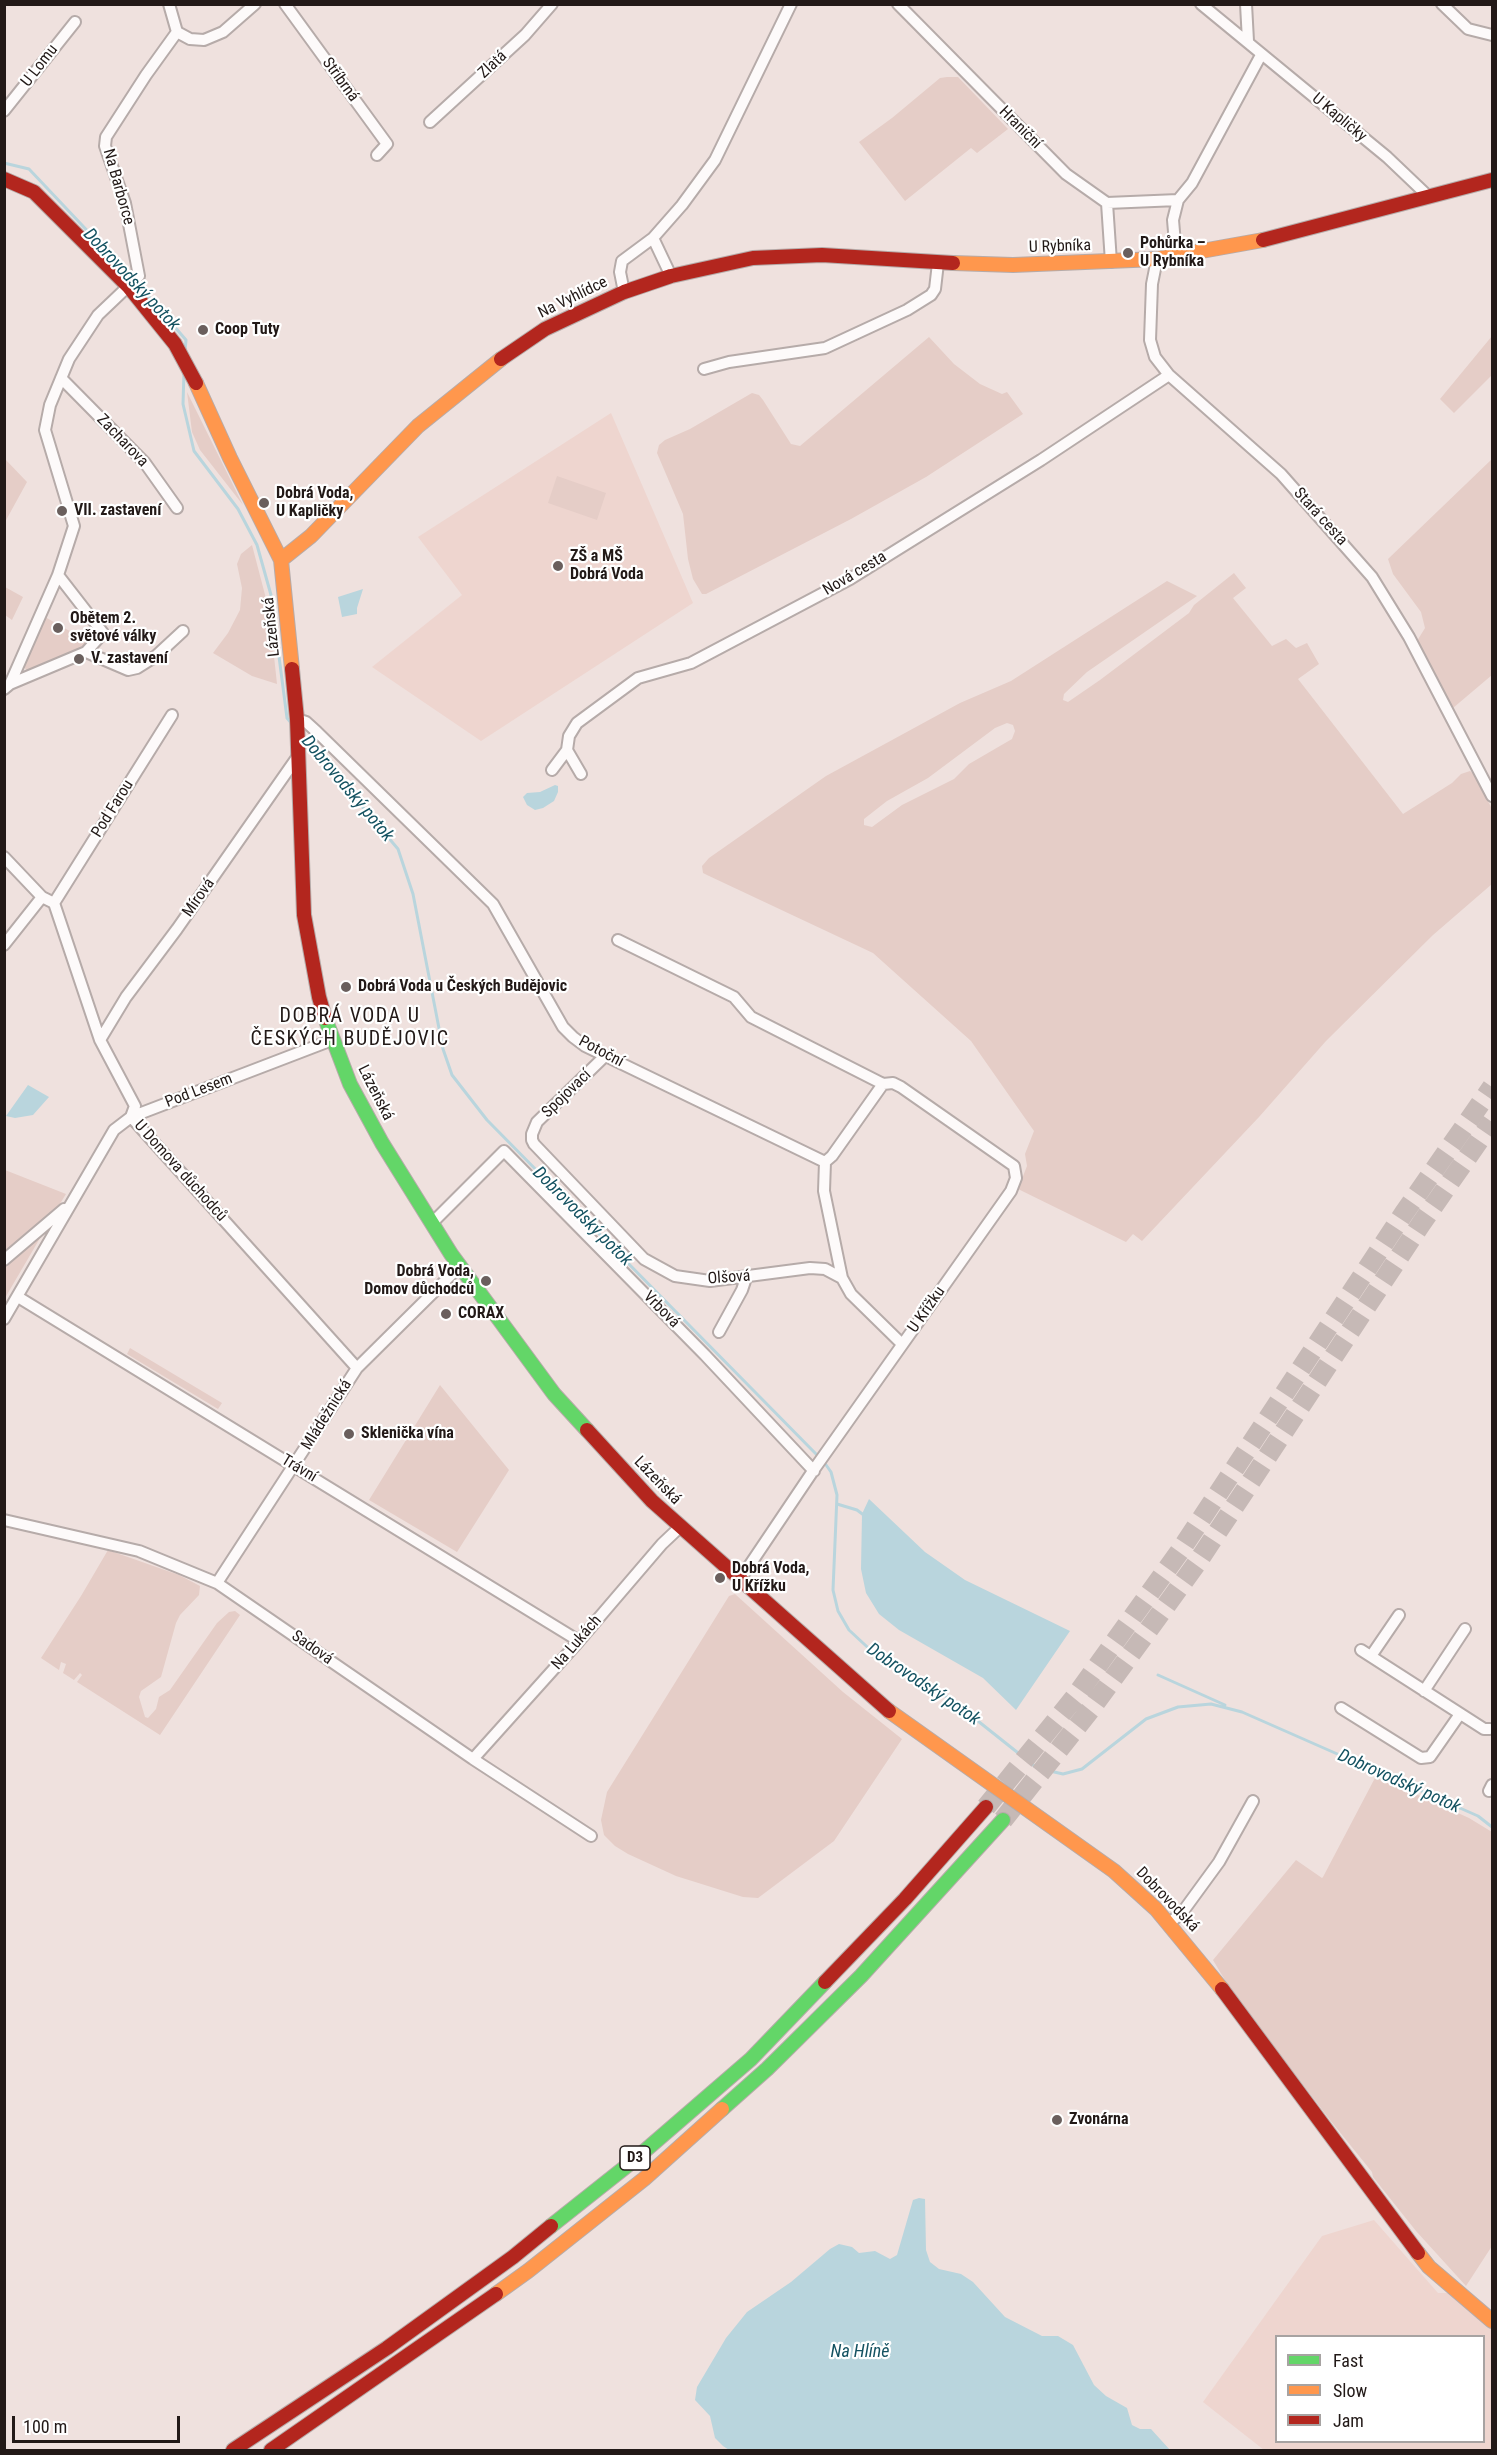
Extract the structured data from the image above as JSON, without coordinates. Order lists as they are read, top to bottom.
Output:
{
  "streets": {
    "main road": [
      "U Rybníka",
      "Na Vyhlídce",
      "Lázeňská",
      "Dobrovodská",
      "D3"
    ],
    "street": [
      "Zlatá",
      "U Lomu",
      "Stříbrná",
      "U Kapličky",
      "Hraniční",
      "Na Barborce",
      "Zacharova",
      "Stará cesta",
      "Nová cesta",
      "Pod Farou",
      "Mírová",
      "Potoční",
      "Pod Lesem",
      "Spojovací",
      "U Domova důchodců",
      "Olšová",
      "Vrbová",
      "U Křížku",
      "Mládežnická",
      "Trávní",
      "Na Lukách",
      "Sadová"
    ]
  },
  "crossings": [
    ["U Kapličky", "U Rybníka"],
    ["Na Barborce", "Lázeňská"],
    ["U Rybníka", "Na Vyhlídce"],
    ["U Rybníka", "Stará cesta"],
    ["Na Vyhlídce", "Lázeňská"],
    ["Stará cesta", "Nová cesta"],
    ["Lázeňská", "Mírová"],
    ["Lázeňská", "Potoční"],
    ["Lázeňská", "Pod Lesem"],
    ["Lázeňská", "Vrbová"],
    ["Lázeňská", "U Křížku"],
    ["Lázeňská", "Mládežnická"],
    ["Lázeňská", "Na Lukách"],
    ["Lázeňská", "Dobrovodská"],
    ["Pod Farou", "U Domova důchodců"],
    ["Mírová", "U Domova důchodců"],
    ["Potoční", "Spojovací"],
    ["Pod Lesem", "U Domova důchodců"],
    ["Pod Lesem", "Trávní"],
    ["Spojovací", "Olšová"],
    ["U Domova důchodců", "Mládežnická"],
    ["Vrbová", "U Křížku"],
    ["U Křížku", "Dobrovodská"],
    ["Mládežnická", "Trávní"],
    ["Mládežnická", "Sadová"],
    ["Trávní", "Na Lukách"],
    ["Na Lukách", "Sadová"]
  ],
  "districts": ["DOBRÁ VODA U ČESKÝCH BUDĚJOVIC"],
  "water": ["Dobrovodský potok", "Na Hlíně"],
  "places": [
    "Pohůrka – U Rybníka",
    "Coop Tuty",
    "Dobrá Voda, U Kapličky",
    "VII. zastavení",
    "ZŠ a MŠ Dobrá Voda",
    "Obětem 2. světové války",
    "V. zastavení",
    "Dobrá Voda u Českých Budějovic",
    "Dobrá Voda, Domov důchodců",
    "CORAX",
    "Sklenička vína",
    "Dobrá Voda, U Křížku",
    "Zvonárna"
  ],
  "legend": ["Fast", "Slow", "Jam"],
  "scale_bar": "100 m"
}
